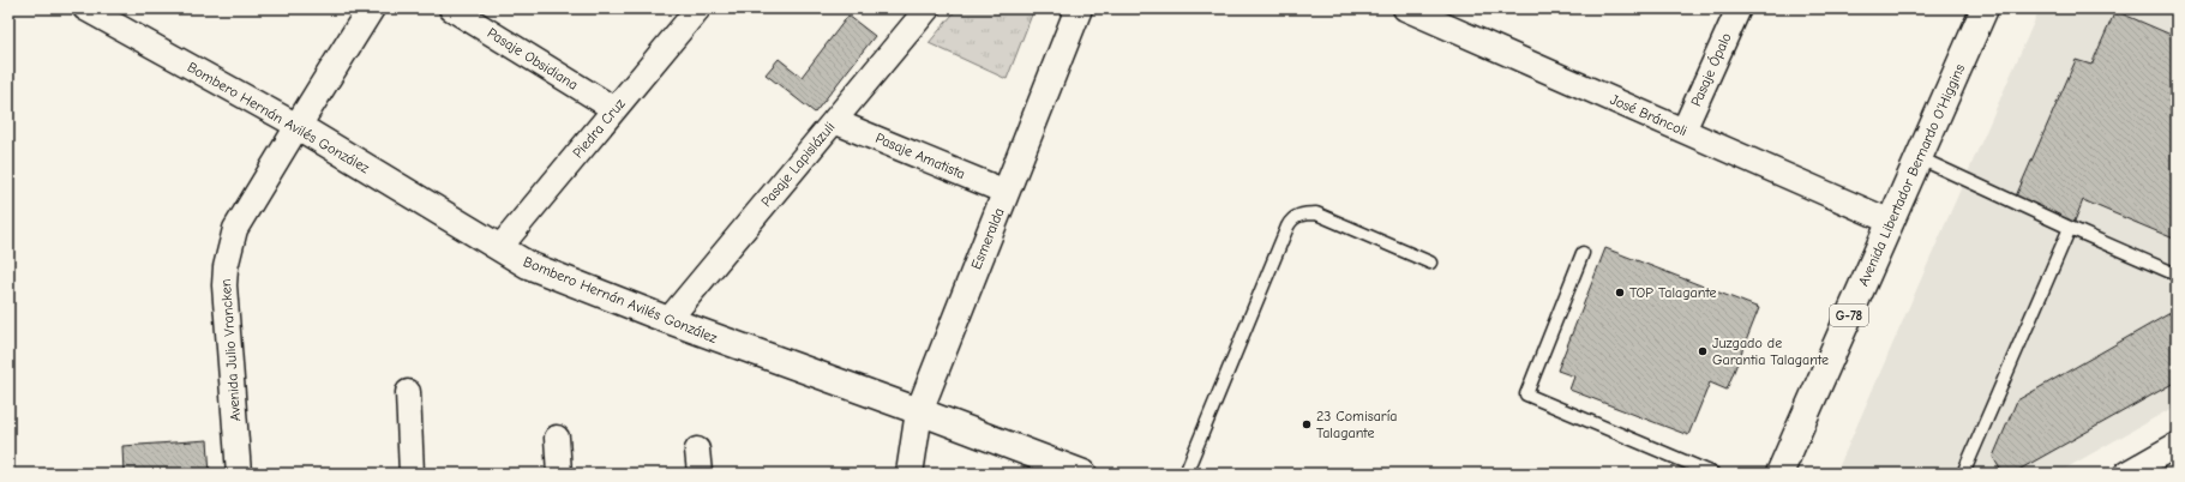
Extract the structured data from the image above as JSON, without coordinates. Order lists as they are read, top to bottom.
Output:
{
  "streets": {
    "street": [
      "Pasaje Obsidiana",
      "Pasaje Ópalo",
      "José Bráncoli",
      "Bombero Hernán Avilés González",
      "Piedra Cruz",
      "Pasaje Amatista",
      "Pasaje Lapislázuli",
      "Avenida Libertador Bernardo O'Higgins",
      "Esmeralda",
      "G-78",
      "Avenida Julio Vrancken"
    ]
  },
  "crossings": [
    ["Pasaje Obsidiana", "Piedra Cruz"],
    ["Pasaje Ópalo", "José Bráncoli"],
    ["José Bráncoli", "Avenida Libertador Bernardo O'Higgins"],
    ["Bombero Hernán Avilés González", "Piedra Cruz"],
    ["Bombero Hernán Avilés González", "Pasaje Lapislázuli"],
    ["Bombero Hernán Avilés González", "Esmeralda"],
    ["Bombero Hernán Avilés González", "Avenida Julio Vrancken"],
    ["Pasaje Amatista", "Pasaje Lapislázuli"],
    ["Pasaje Amatista", "Esmeralda"]
  ],
  "places": ["TOP Talagante", "Juzgado de Garantia Talagante", "23 Comisaría Talagante"]
}
